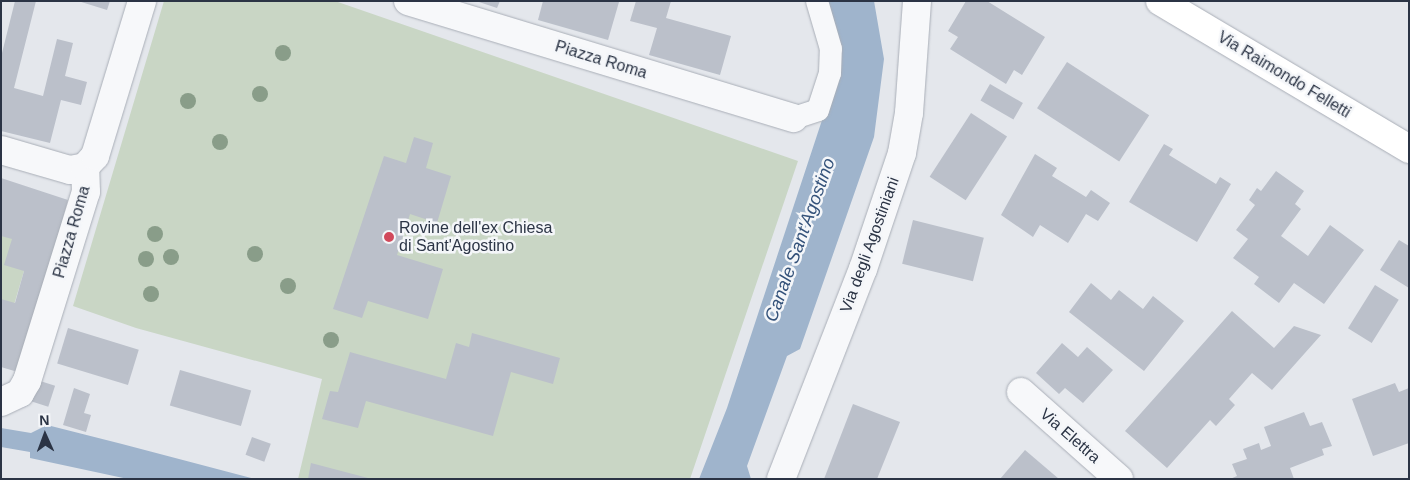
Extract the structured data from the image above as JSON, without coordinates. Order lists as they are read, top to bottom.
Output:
{
  "streets": {
    "main road": ["Via Raimondo Felletti"],
    "street": ["Piazza Roma", "Via degli Agostiniani", "Via Elettra"]
  },
  "water": ["Canale Sant'Agostino"],
  "places": ["Rovine dell'ex Chiesa di Sant'Agostino"],
  "north": "top"
}
